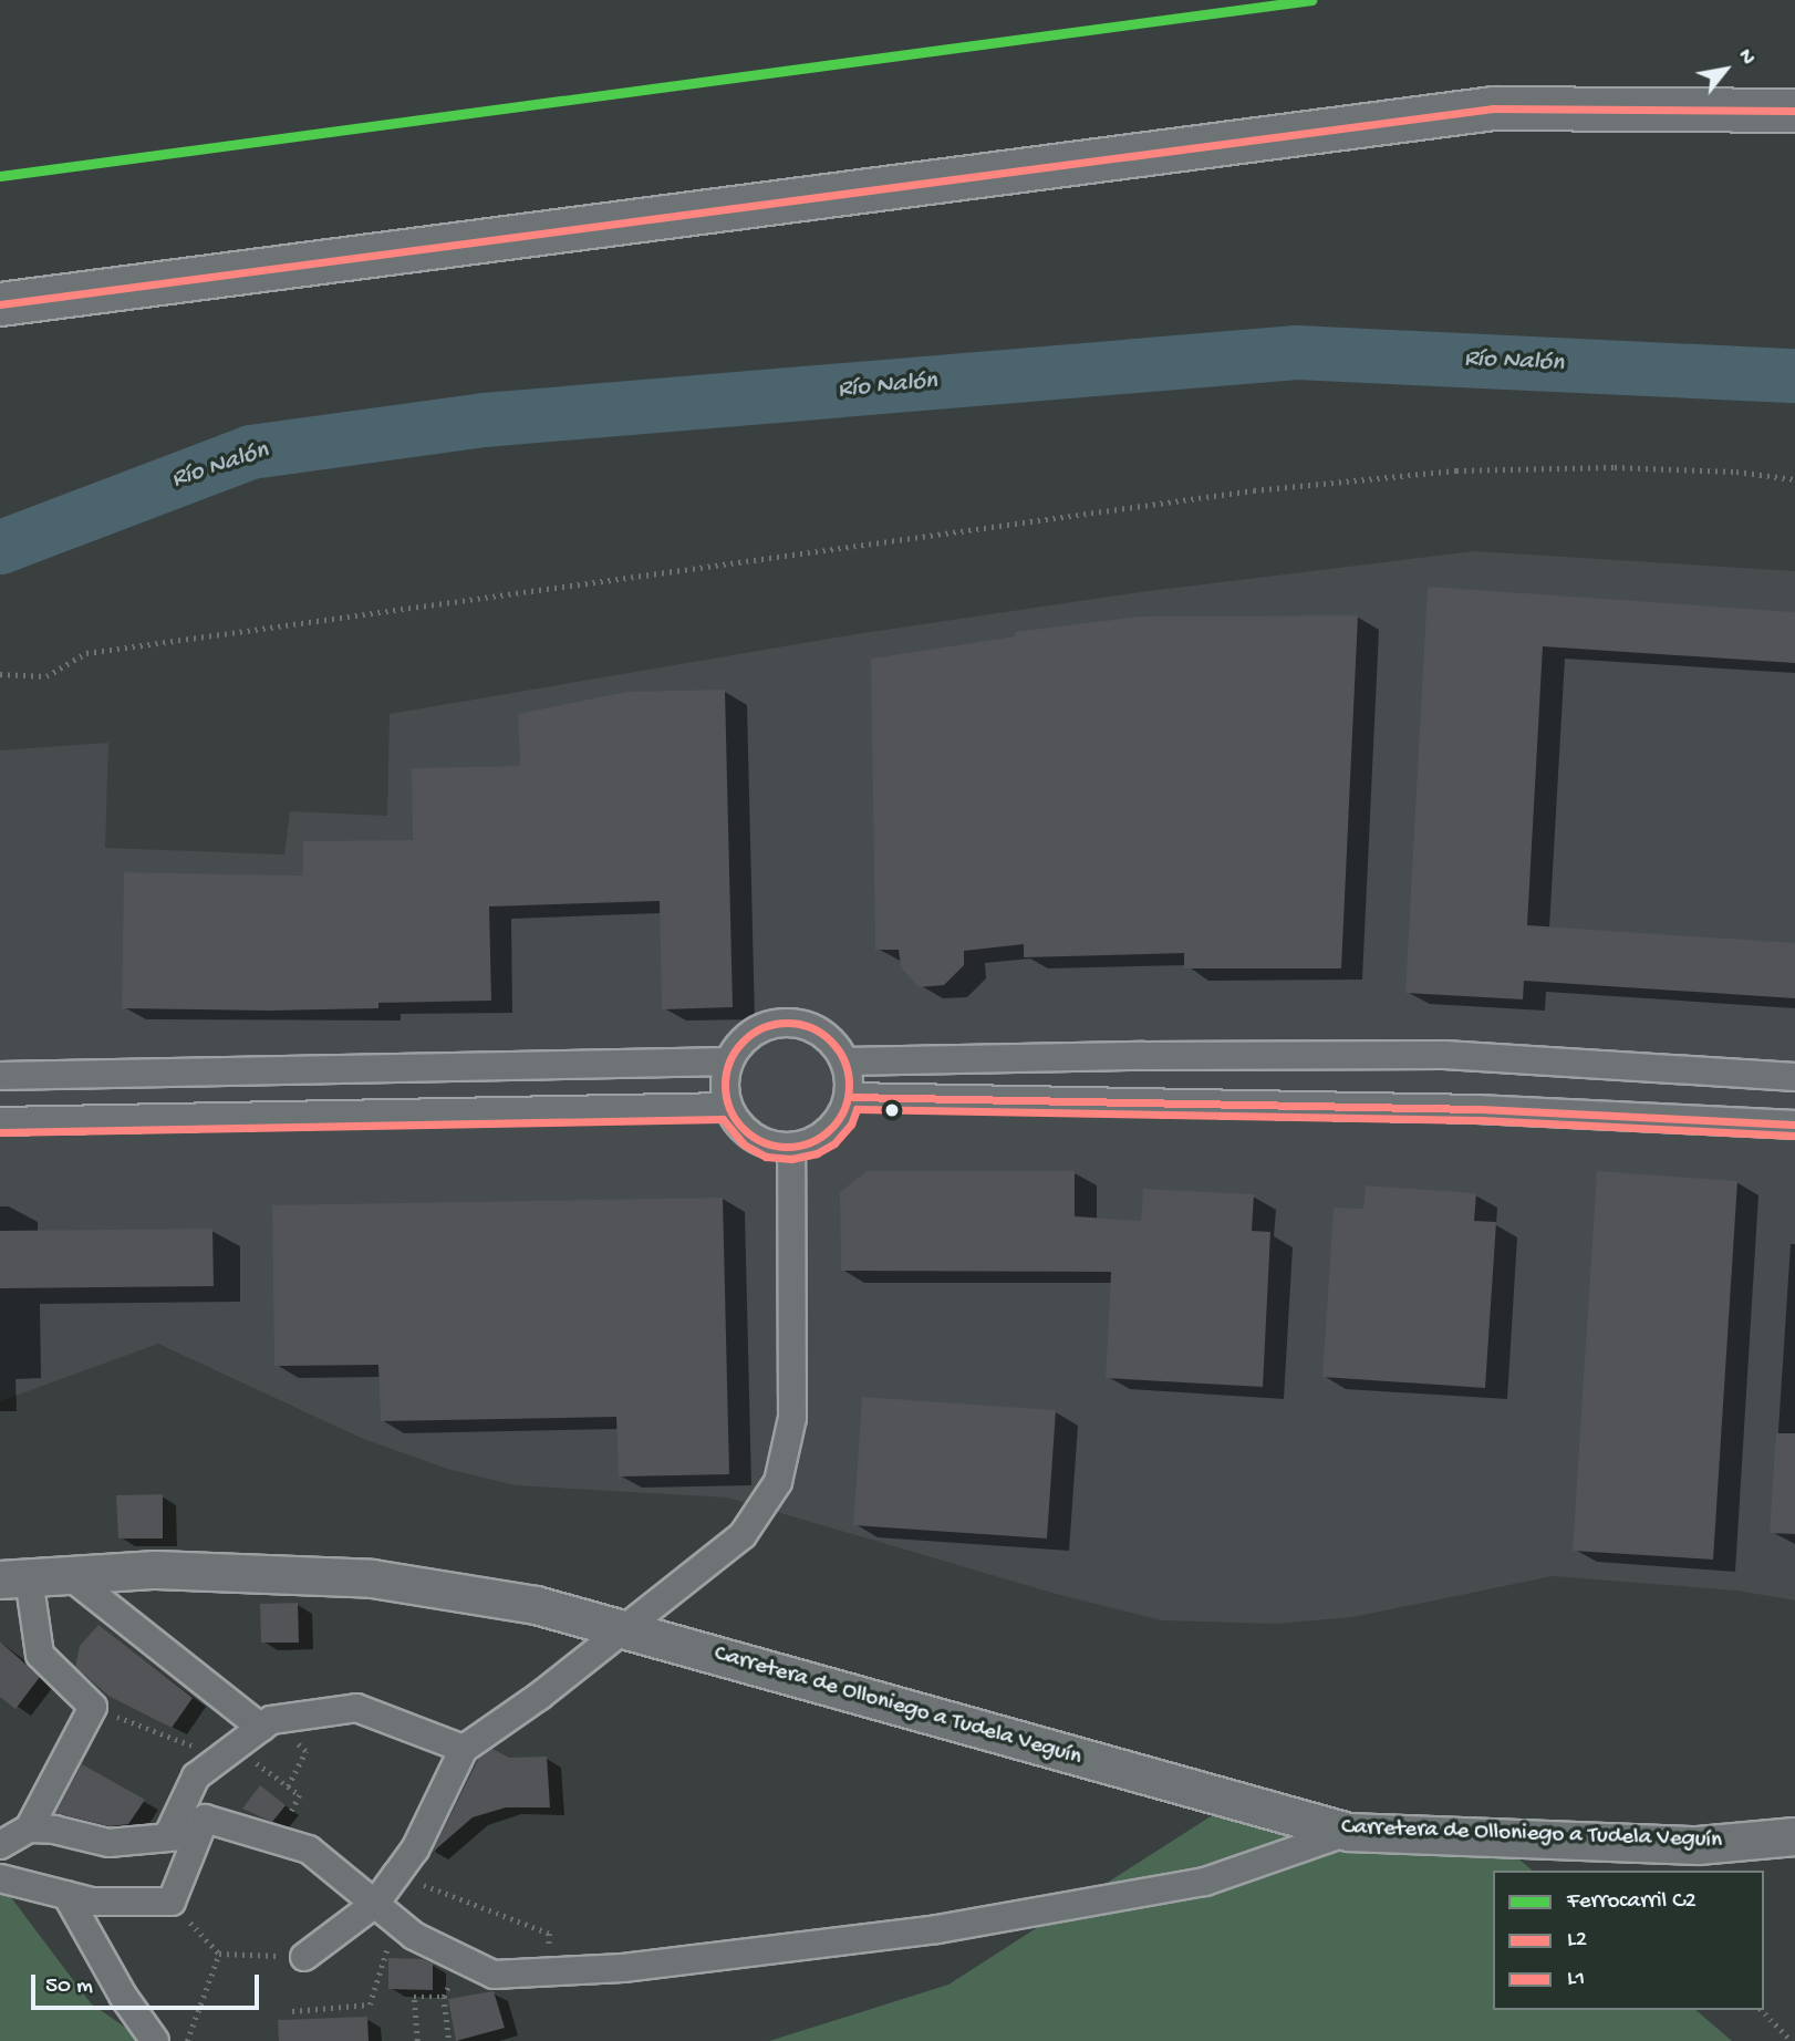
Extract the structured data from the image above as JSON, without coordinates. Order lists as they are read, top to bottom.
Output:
{
  "streets": {
    "street": ["Carretera de Olloniego a Tudela Veguín"]
  },
  "water": ["Río Nalón"],
  "lines": ["rail line C2", "transit line L2", "transit line L1"],
  "legend": ["Ferrocarril C2", "L2", "L1"],
  "scale_bar": "50 m",
  "north": "top right"
}
